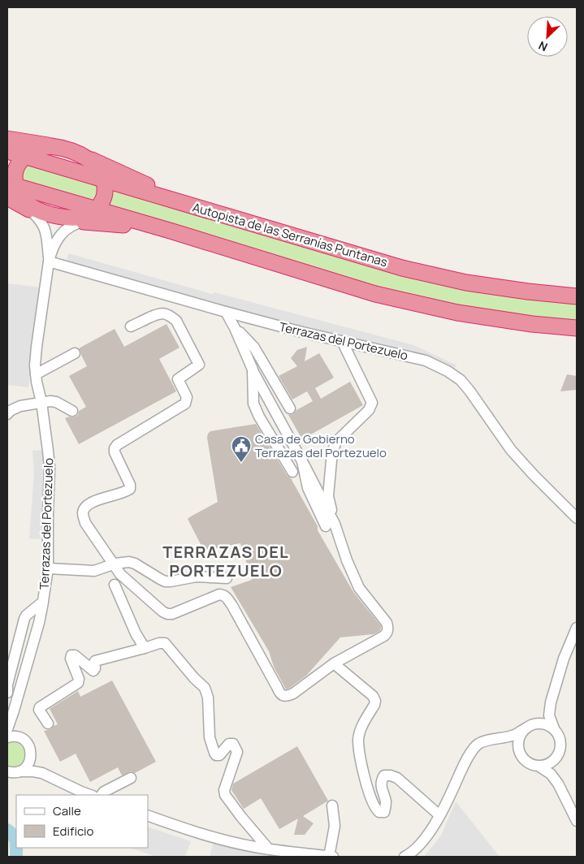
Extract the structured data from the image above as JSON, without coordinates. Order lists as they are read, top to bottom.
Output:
{
  "streets": {
    "highway": ["Autopista de las Serranías Puntanas"],
    "street": ["Terrazas del Portezuelo"]
  },
  "districts": ["TERRAZAS DEL PORTEZUELO"],
  "places": {
    "public building": ["Casa de Gobierno Terrazas del Portezuelo"]
  },
  "legend": ["Calle", "Edificio"],
  "north": "bottom left"
}
